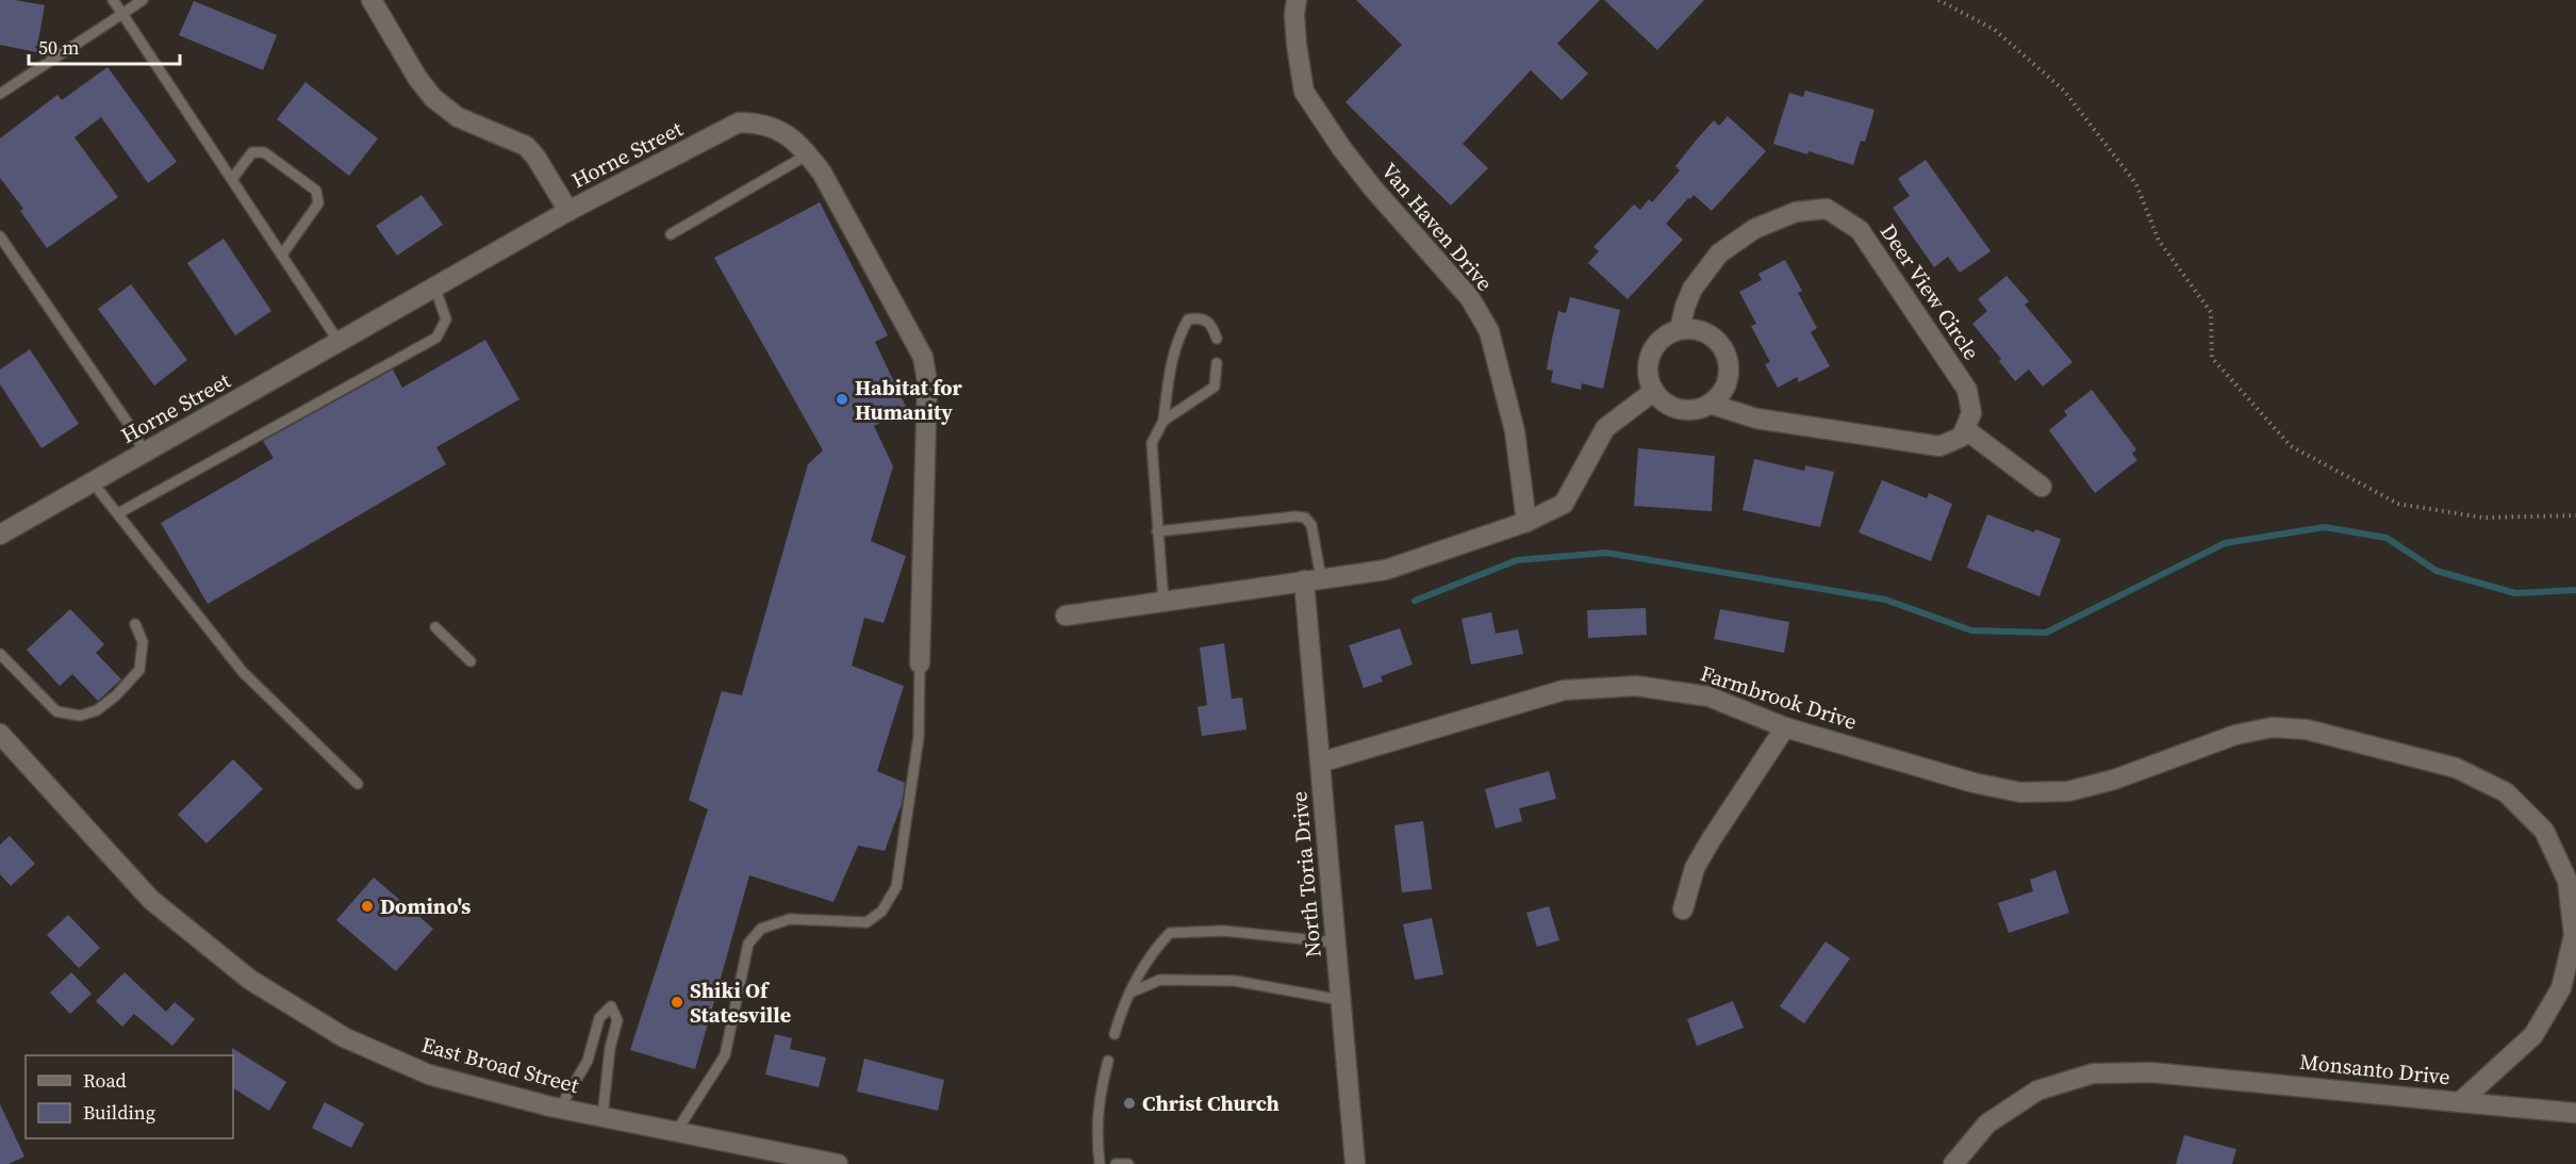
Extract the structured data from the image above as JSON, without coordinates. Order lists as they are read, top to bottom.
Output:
{
  "streets": {
    "street": [
      "Horne Street",
      "Van Haven Drive",
      "Deer View Circle",
      "Farmbrook Drive",
      "North Toria Drive",
      "East Broad Street",
      "Monsanto Drive"
    ]
  },
  "crossings": [
    ["Farmbrook Drive", "North Toria Drive"],
    ["Farmbrook Drive", "Monsanto Drive"]
  ],
  "places": [
    "Habitat for Humanity",
    "Domino's",
    "Shiki Of Statesville",
    "Christ Church"
  ],
  "legend": ["Road", "Building"],
  "scale_bar": "50 m"
}
